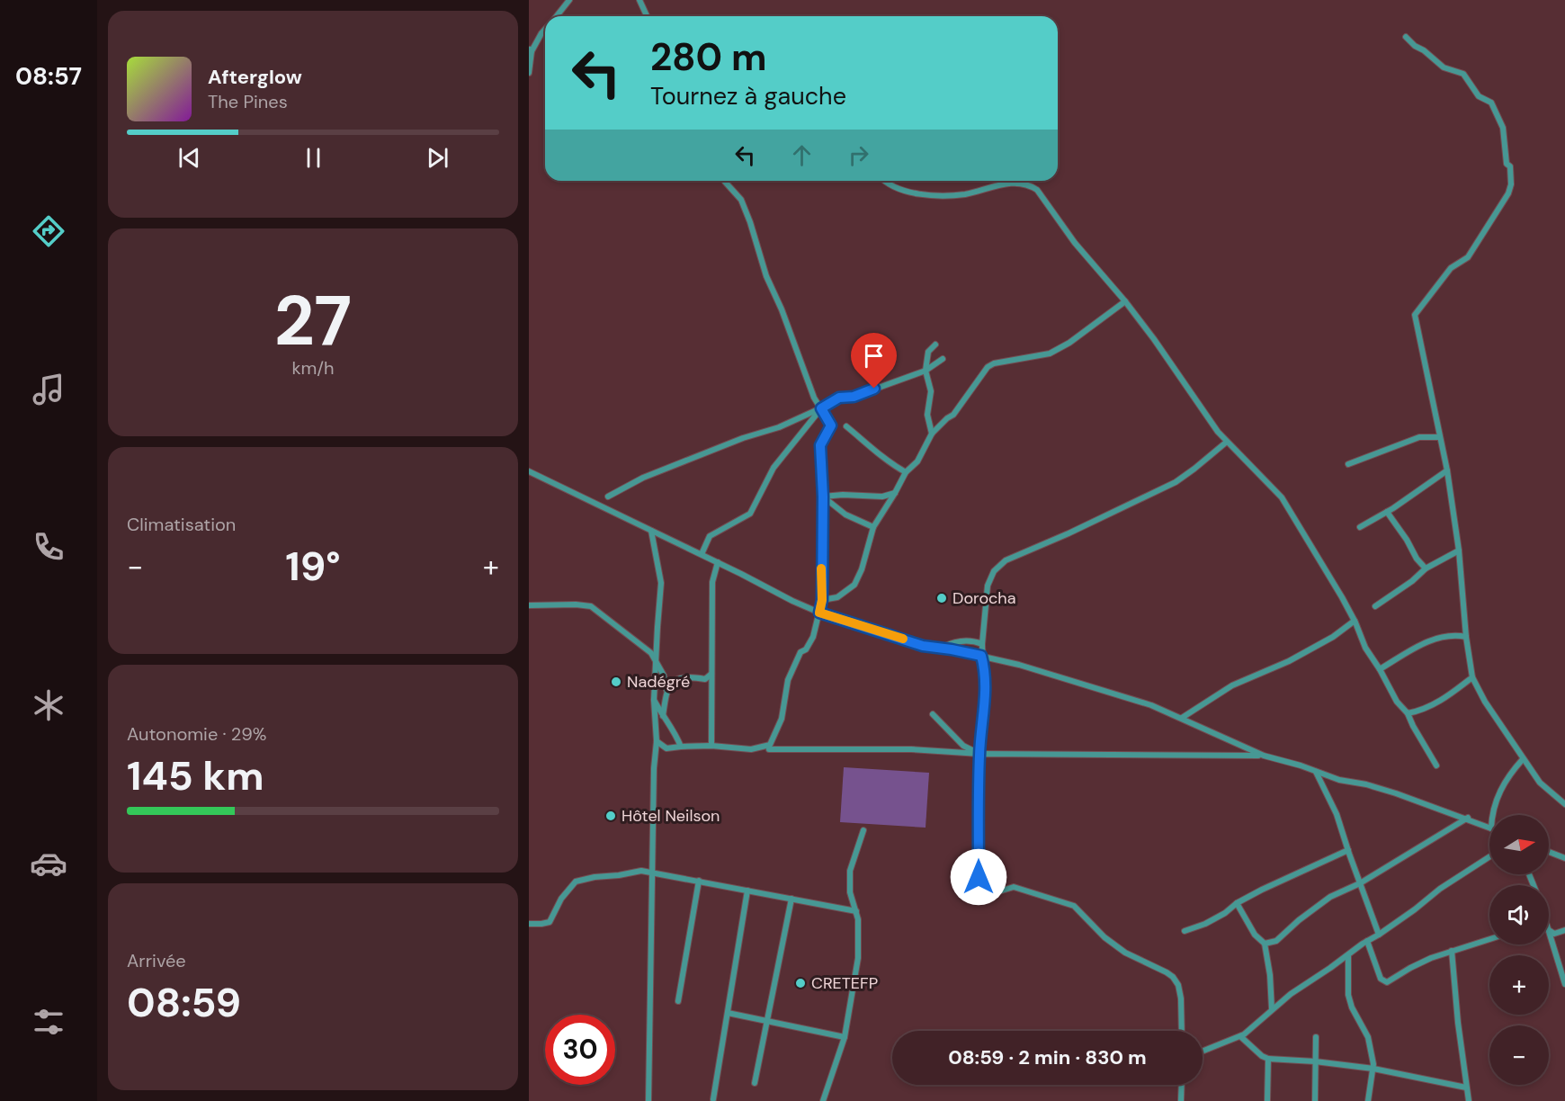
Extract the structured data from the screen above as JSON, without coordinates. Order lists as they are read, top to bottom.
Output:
{
  "places": [
    "Dorocha",
    "Nadégré",
    "Hôtel Neilson",
    "CRETEFP"
  ],
  "north": "right",
  "page": {
    "tabs": "08:57",
    "turn": ["280 m", "Tournez à gauche"],
    "song": ["Afterglow", "The Pines"],
    "tile": [
      ["27", "km/h"],
      "Climatisation",
      ["Autonomie · 29%", "145 km"],
      ["Arrivée", "08:59"]
    ],
    "heat": ["−", "19°", "+"],
    "map_buttons": ["+", "−"],
    "limit": "30",
    "trip": "08:59 · 2 min · 830 m"
  }
}
